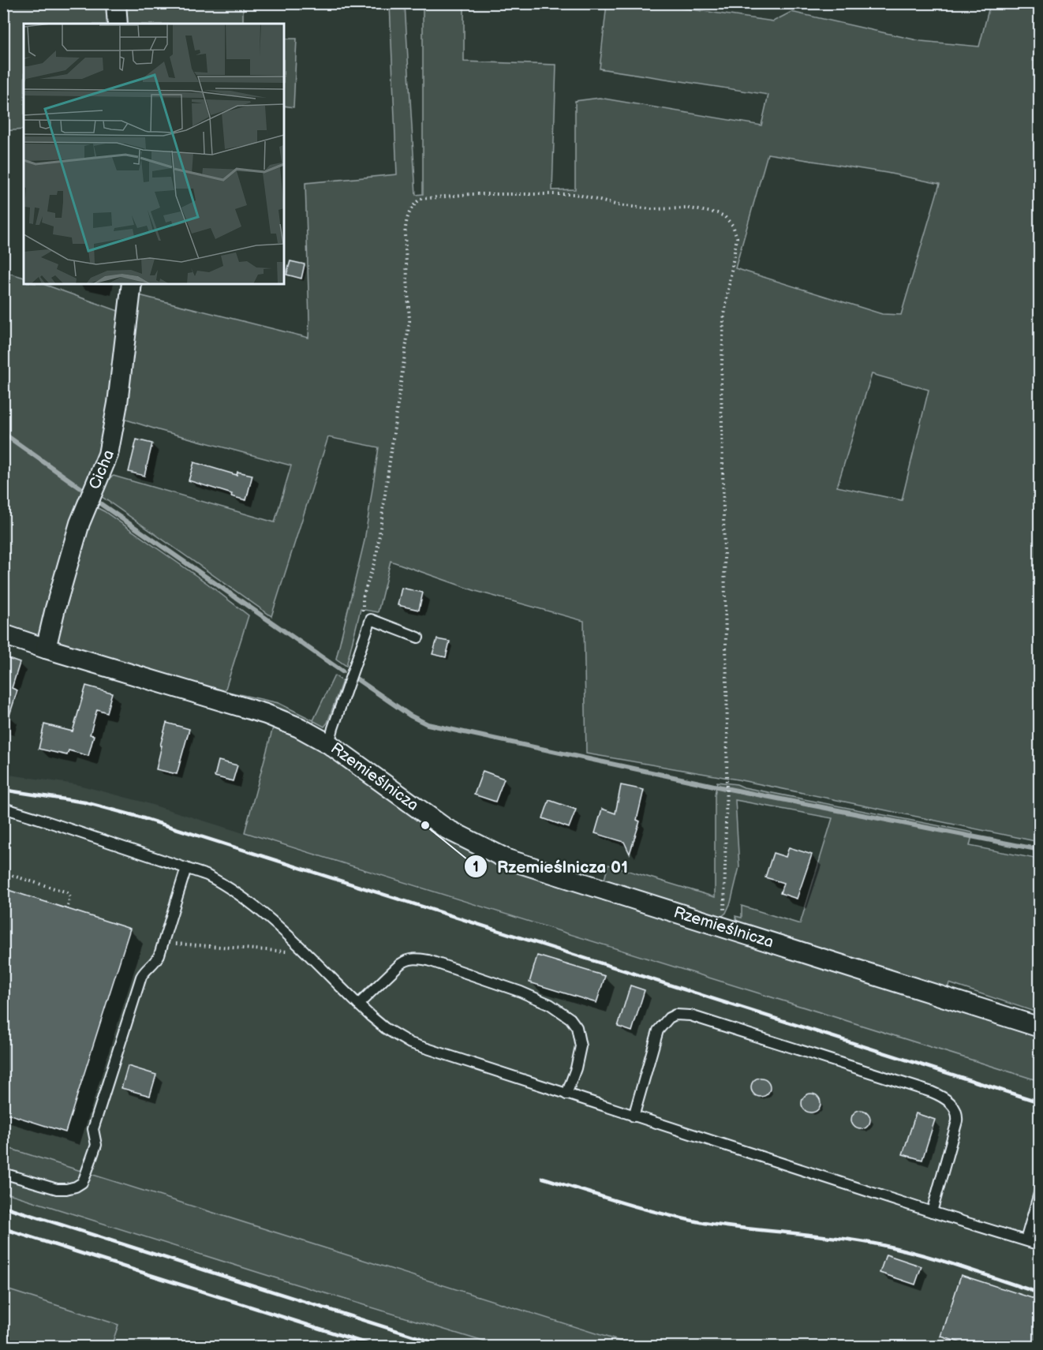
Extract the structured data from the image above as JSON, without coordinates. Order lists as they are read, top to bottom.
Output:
{
  "streets": {
    "street": ["Cicha", "Rzemieślnicza"]
  },
  "crossings": [
    ["Cicha", "Rzemieślnicza"]
  ],
  "places": ["Rzemieślnicza 01"]
}
